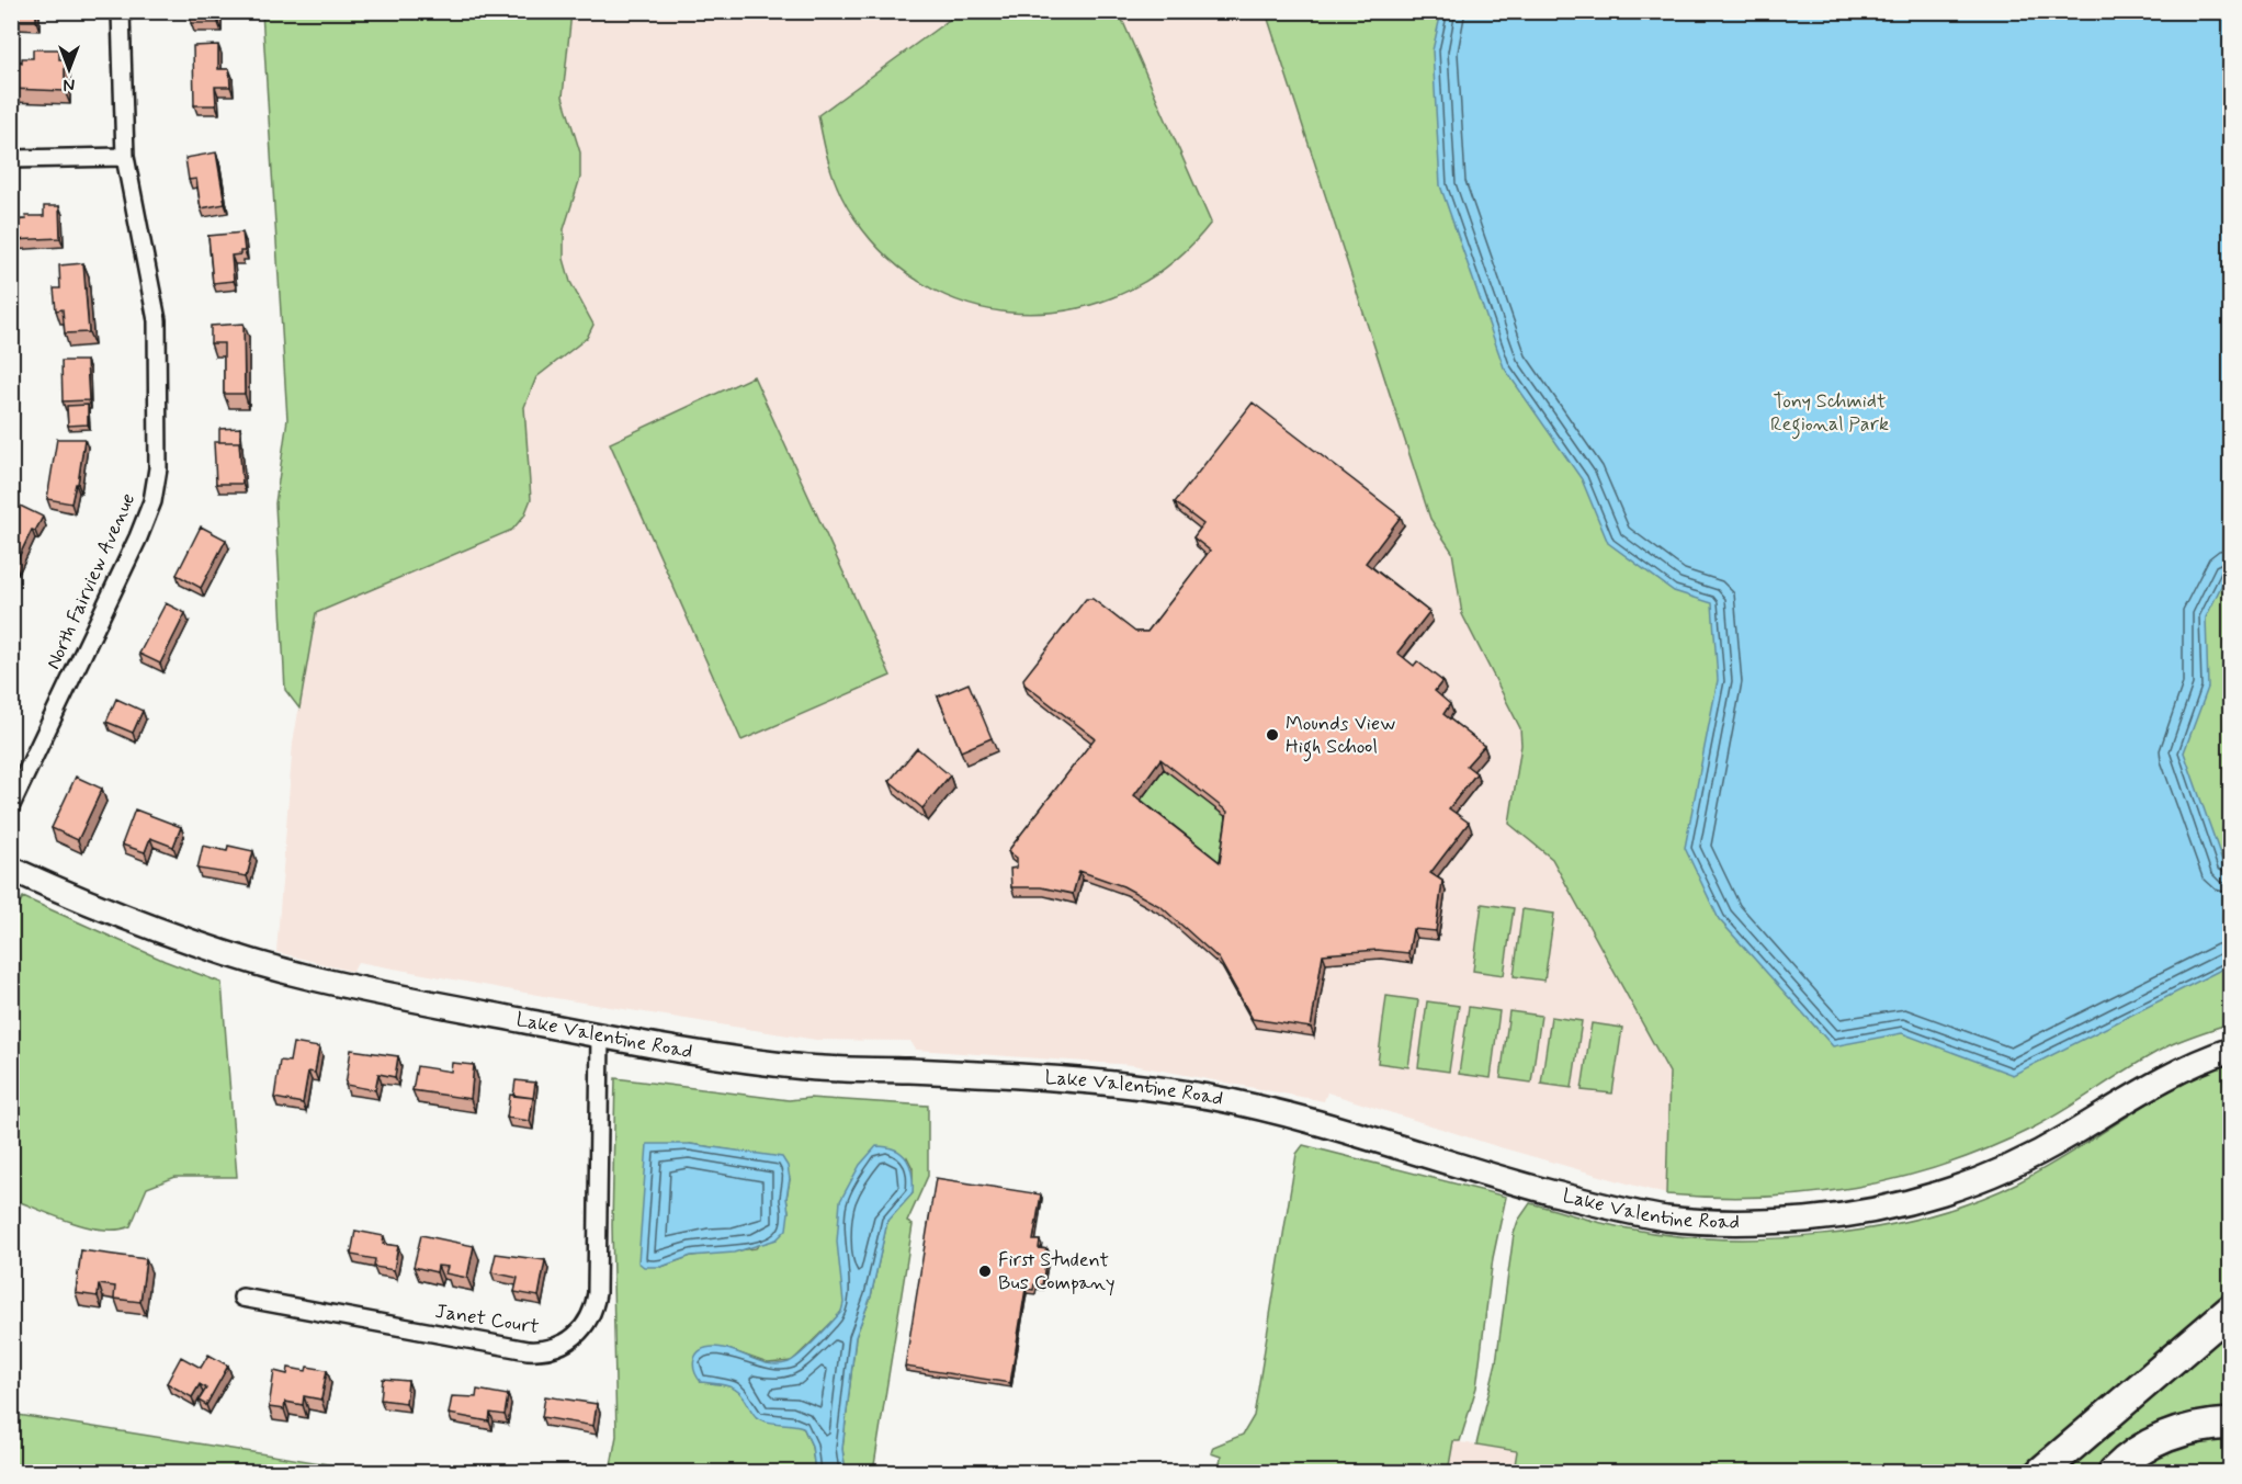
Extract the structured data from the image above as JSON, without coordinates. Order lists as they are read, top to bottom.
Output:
{
  "streets": {
    "street": ["North Fairview Avenue", "Lake Valentine Road", "Janet Court"]
  },
  "crossings": [
    ["Lake Valentine Road", "Janet Court"]
  ],
  "parks": ["Tony Schmidt Regional Park"],
  "places": ["Mounds View High School", "First Student Bus Company"],
  "north": "bottom"
}
